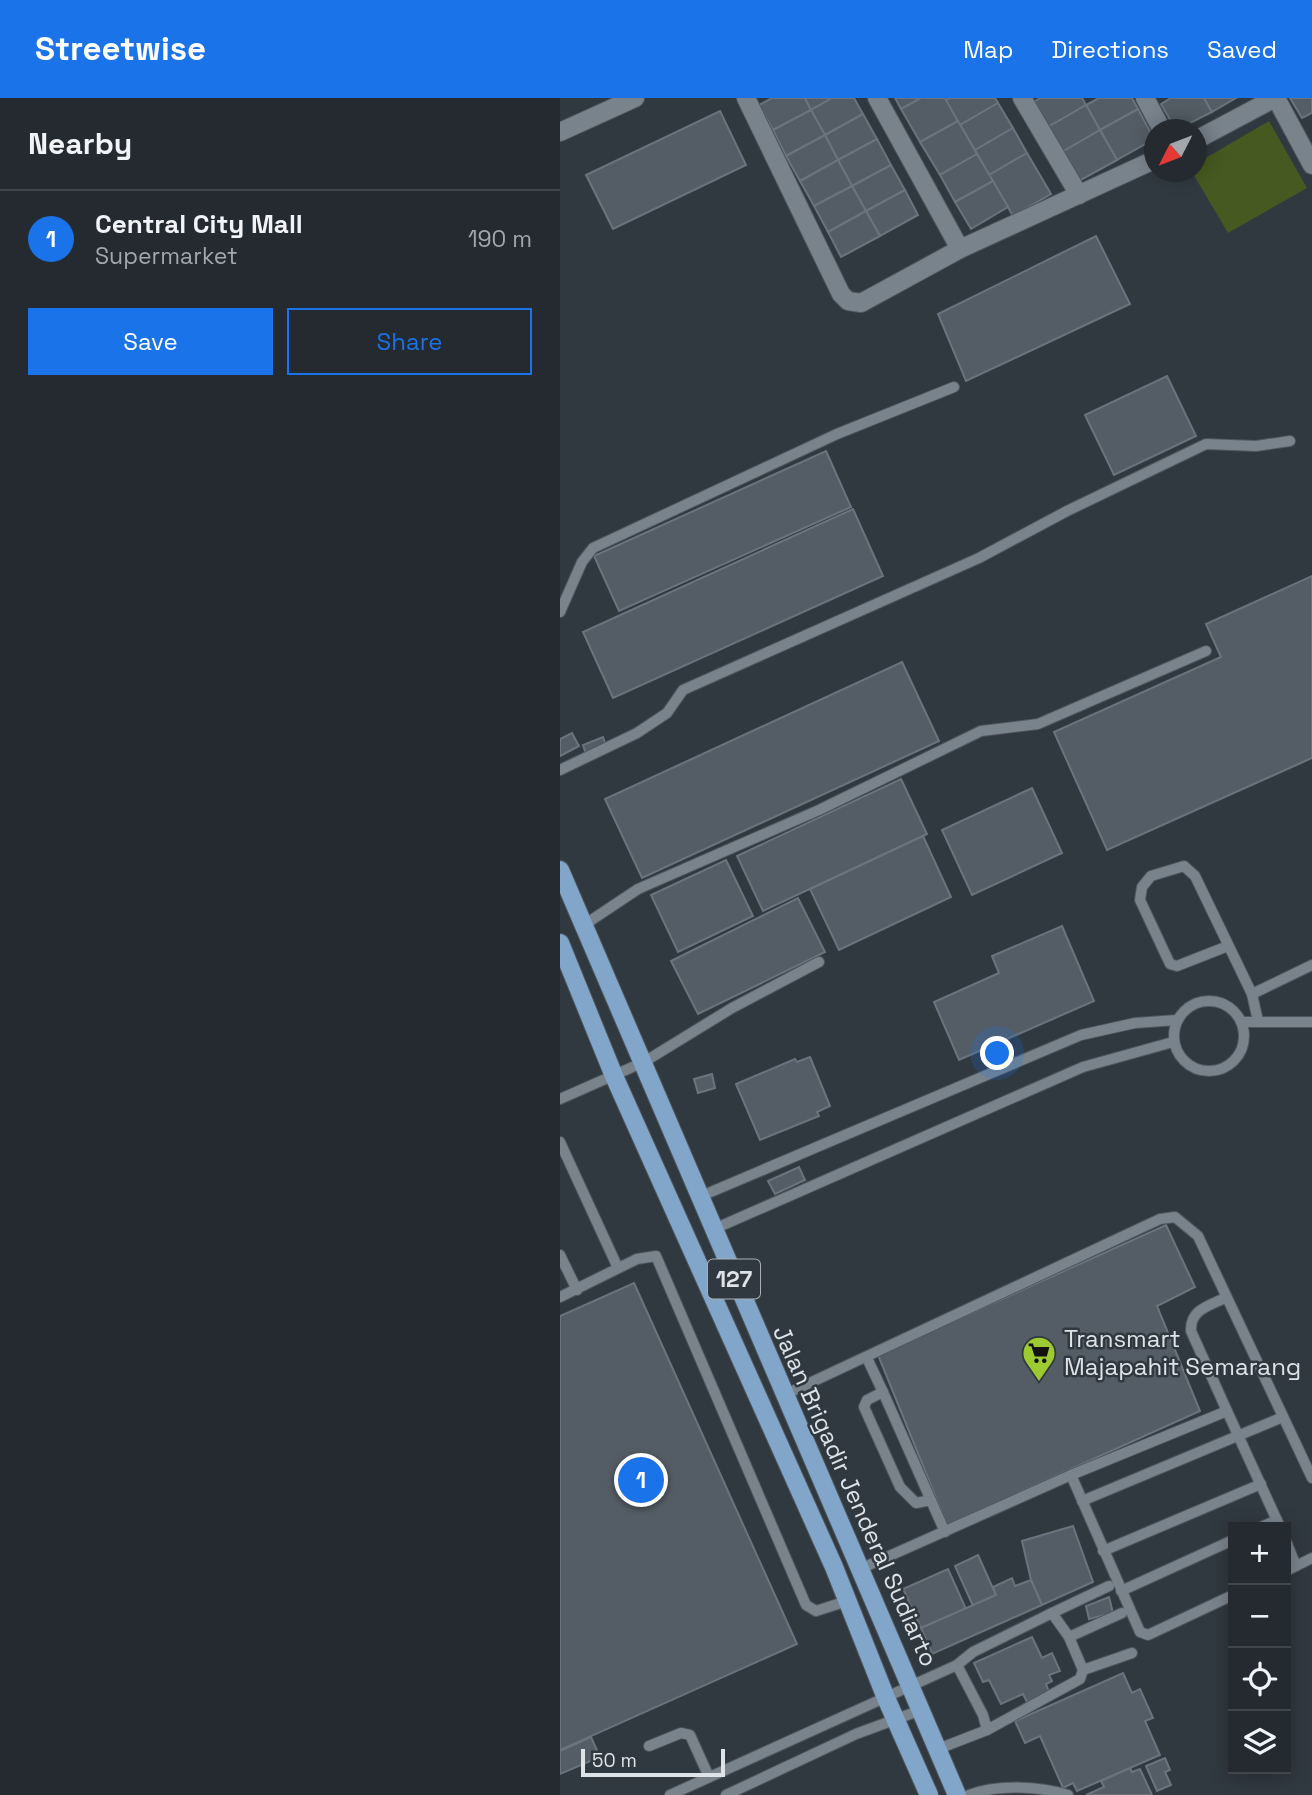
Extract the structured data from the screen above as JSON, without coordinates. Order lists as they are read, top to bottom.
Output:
{
  "streets": {
    "main road": ["127", "Jalan Brigadir Jenderal Sudiarto"]
  },
  "places": {
    "supermarket": ["Transmart Majapahit Semarang"]
  },
  "scale_bar": "50 m",
  "north": "bottom left",
  "page": {
    "header": "Streetwise",
    "nav": ["Map", "Directions", "Saved"],
    "heading": "Nearby",
    "list": [
      {
        "mark": "1",
        "name": "Central City Mall",
        "note": "Supermarket",
        "value": "190 m"
      }
    ],
    "buttons": ["Save", "Share"],
    "pins": "1",
    "map_buttons": ["+", "−"],
    "scale": "50 m"
  }
}
